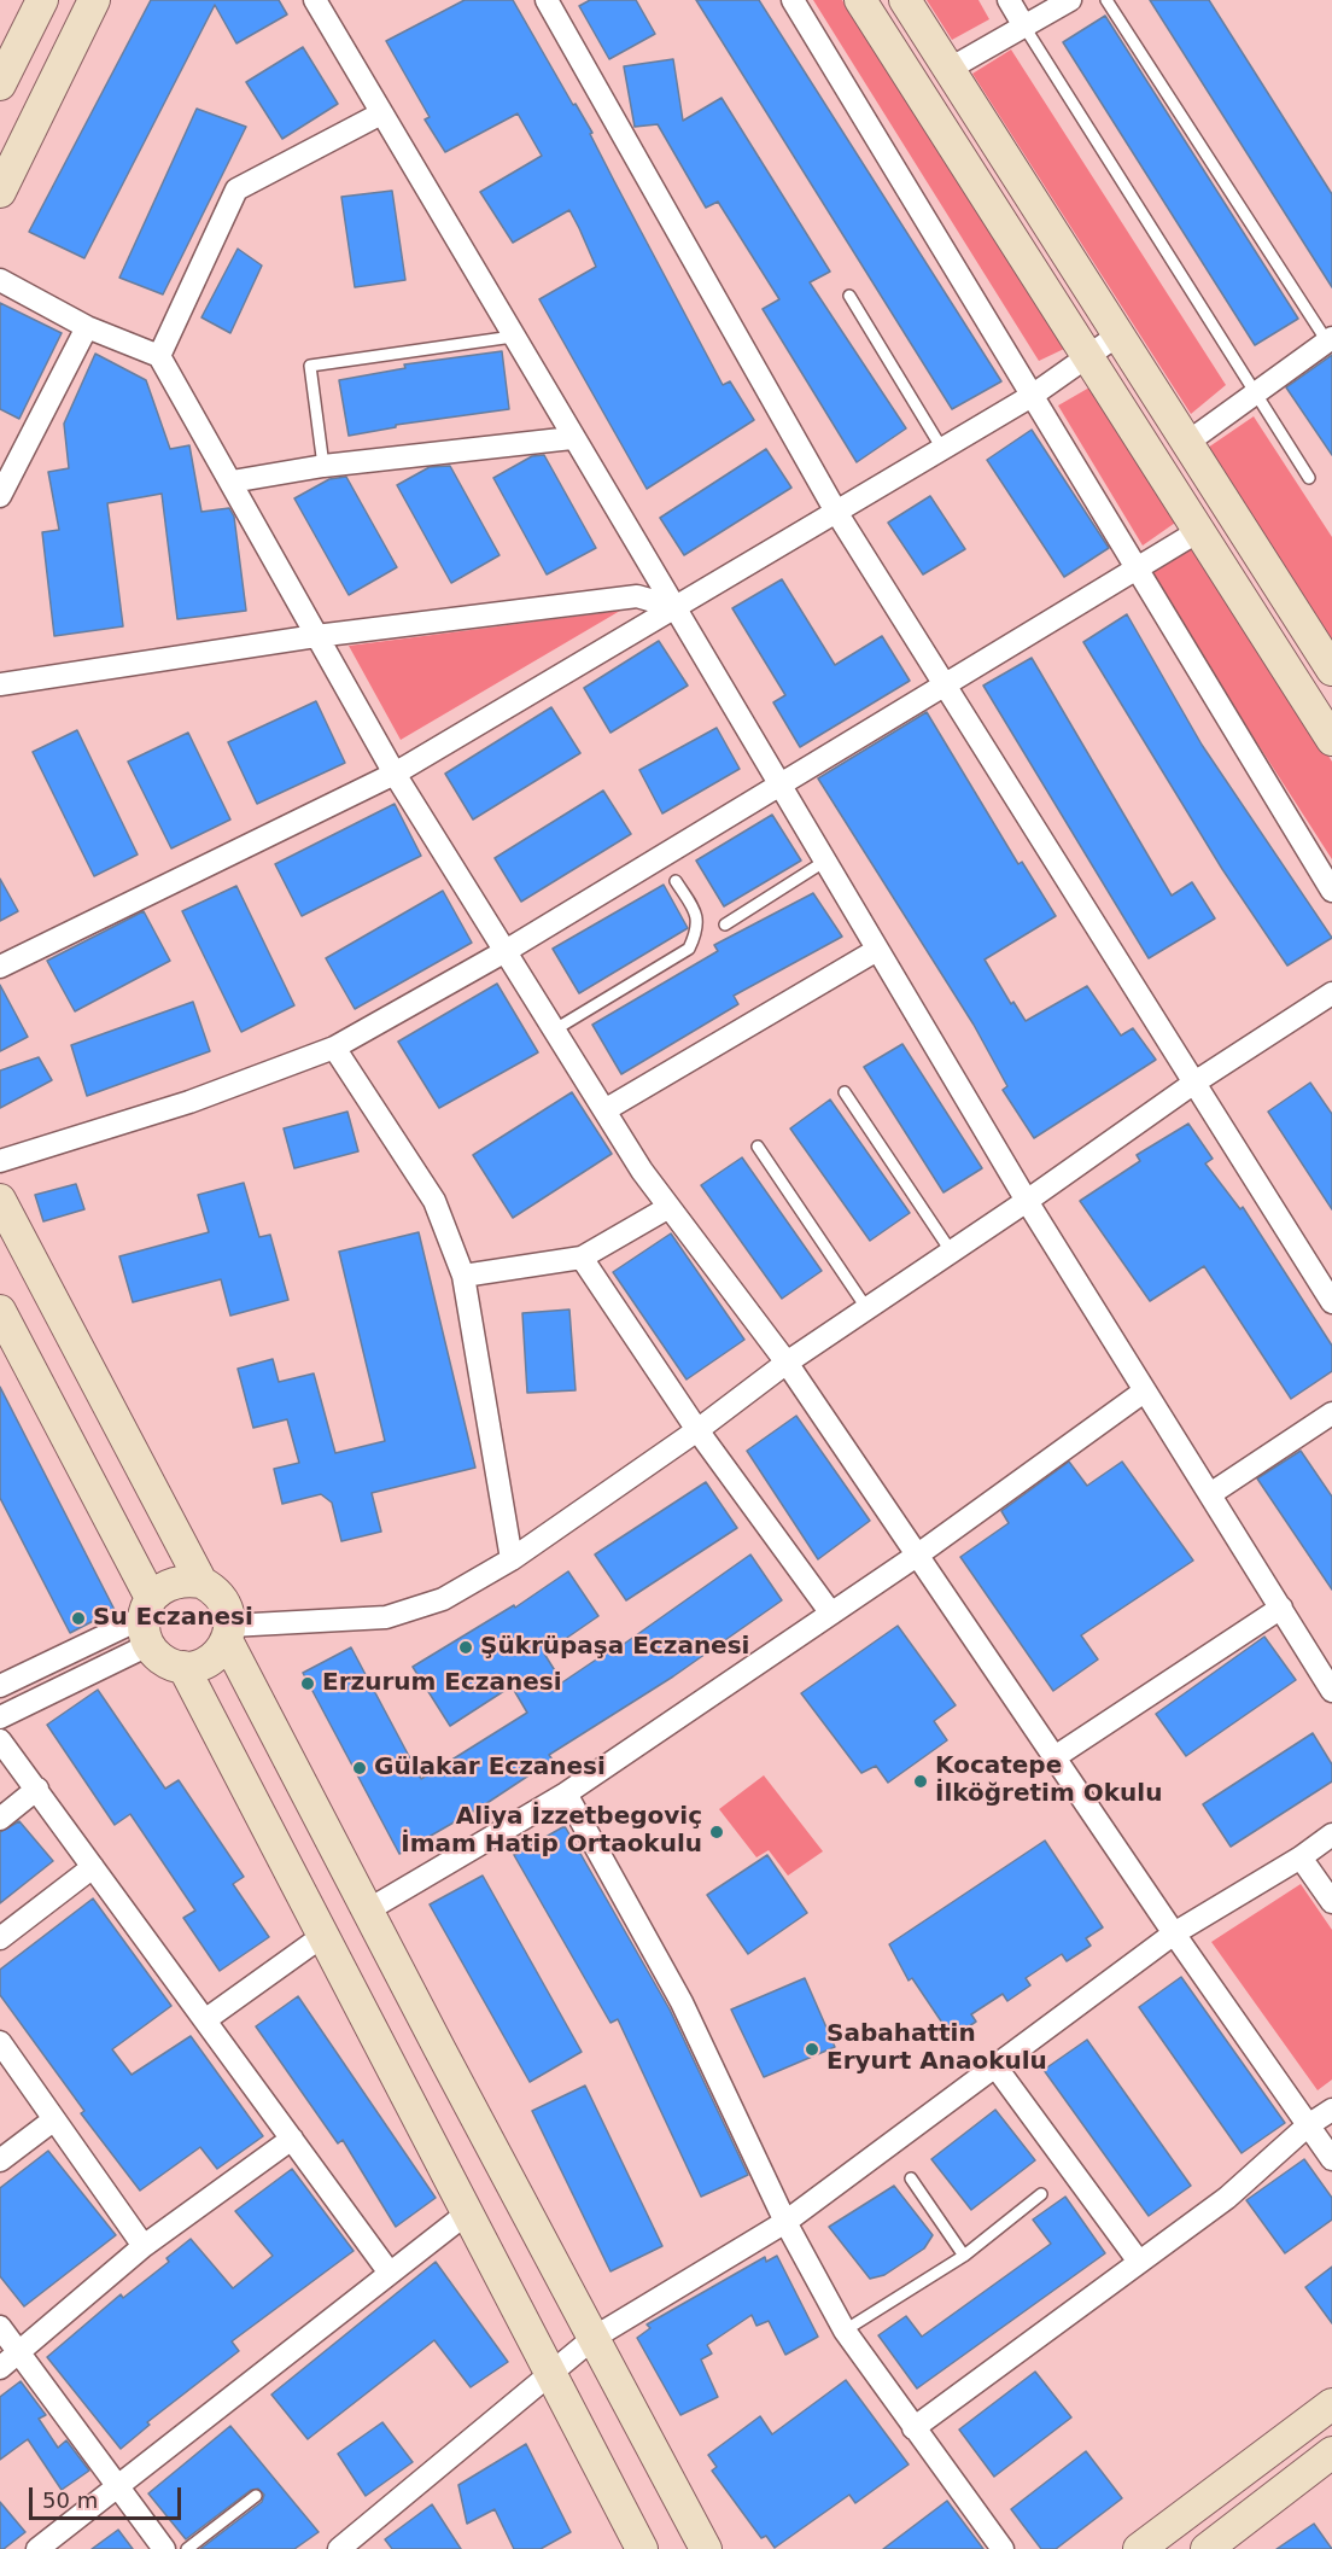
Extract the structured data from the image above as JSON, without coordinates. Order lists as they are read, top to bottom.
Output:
{
  "places": [
    "Su Eczanesi",
    "Şükrüpaşa Eczanesi",
    "Erzurum Eczanesi",
    "Gülakar Eczanesi",
    "Kocatepe İlköğretim Okulu",
    "Aliya İzzetbegoviç İmam Hatip Ortaokulu",
    "Sabahattin Eryurt Anaokulu"
  ],
  "scale_bar": "50 m"
}
